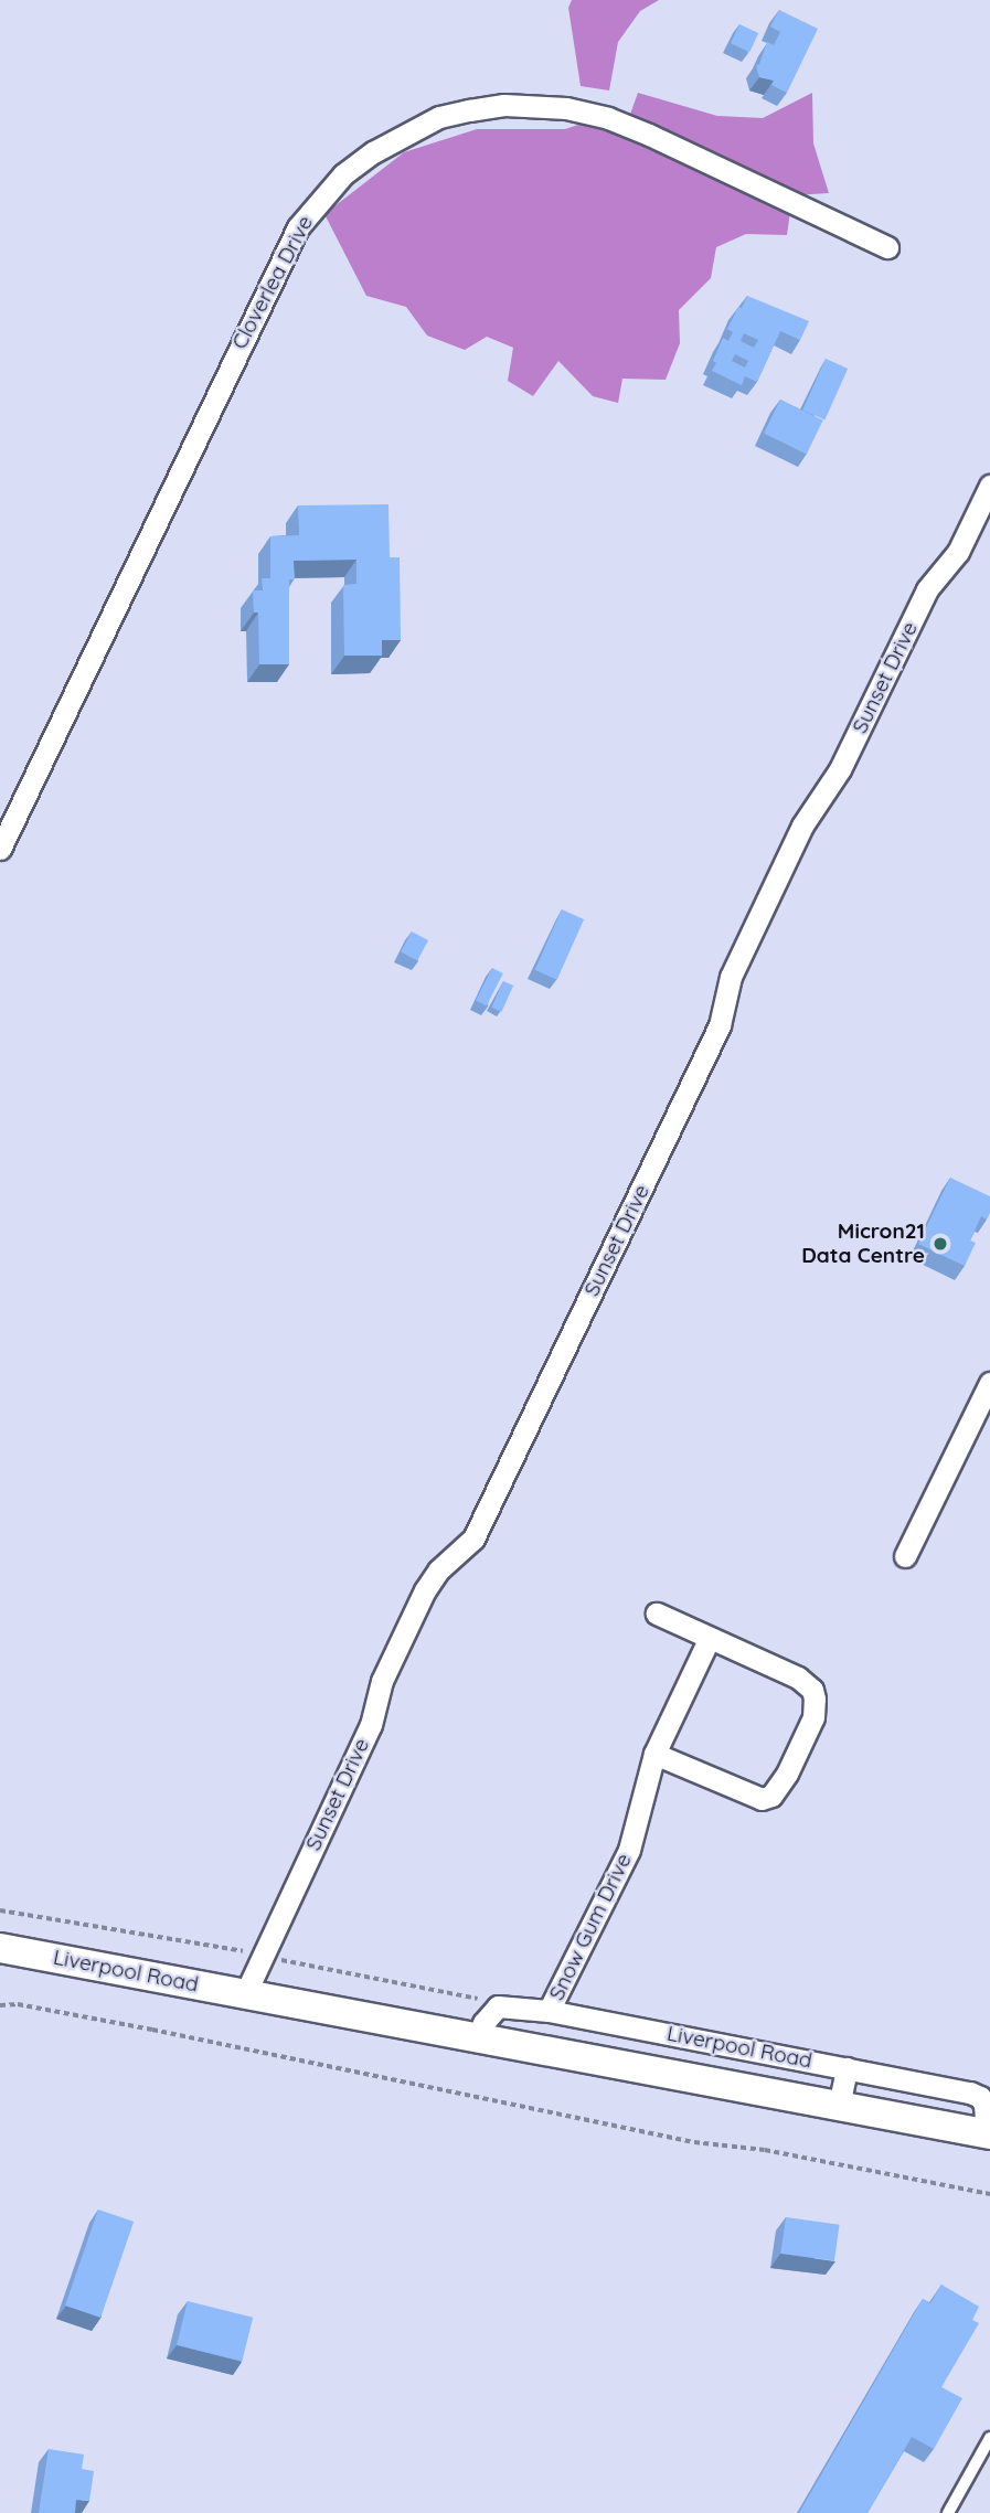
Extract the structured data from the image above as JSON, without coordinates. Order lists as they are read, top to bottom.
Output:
{
  "streets": {
    "main road": ["Liverpool Road"],
    "street": ["Cloverlea Drive", "Sunset Drive", "Snow Gum Drive"]
  },
  "crossings": [
    ["Sunset Drive", "Liverpool Road"],
    ["Snow Gum Drive", "Liverpool Road"]
  ],
  "places": ["Micron21 Data Centre"]
}
